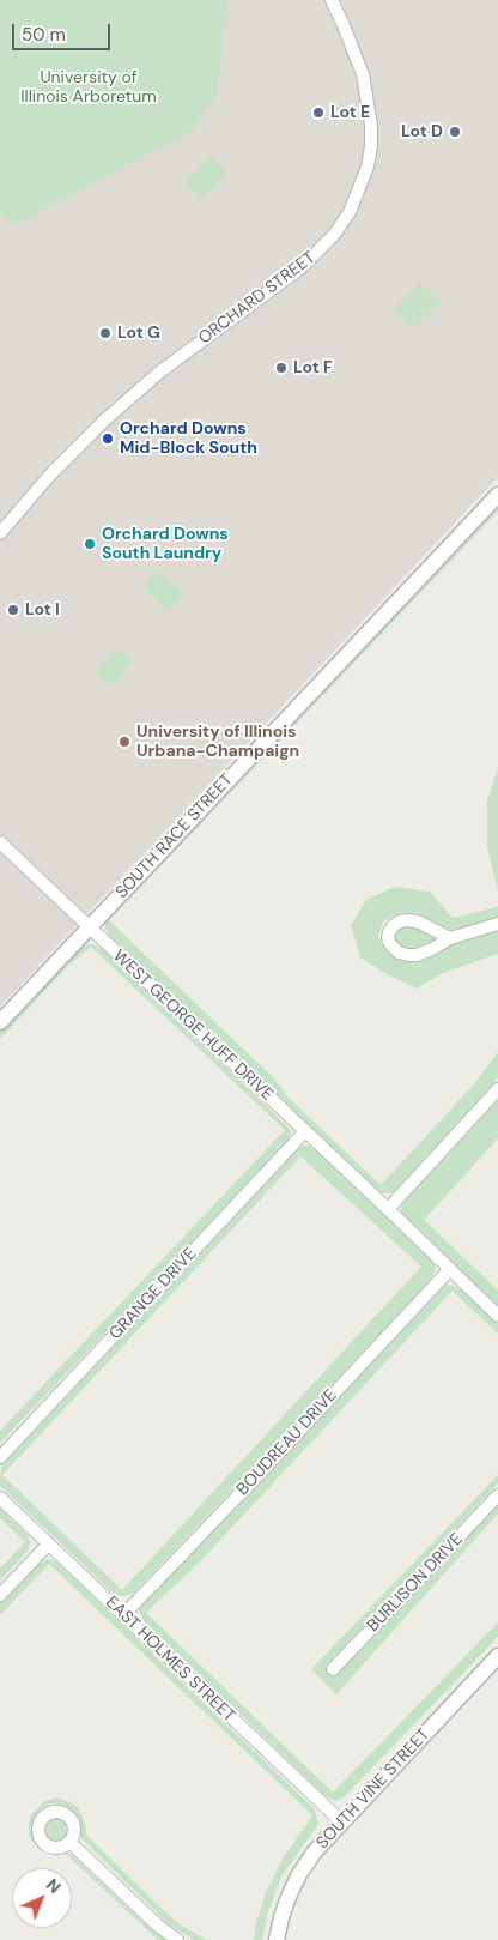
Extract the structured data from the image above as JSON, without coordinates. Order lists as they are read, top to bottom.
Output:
{
  "streets": {
    "street": [
      "ORCHARD STREET",
      "SOUTH RACE STREET",
      "WEST GEORGE HUFF DRIVE",
      "GRANGE DRIVE",
      "BOUDREAU DRIVE",
      "BURLISON DRIVE",
      "EAST HOLMES STREET",
      "SOUTH VINE STREET"
    ]
  },
  "crossings": [
    ["SOUTH RACE STREET", "WEST GEORGE HUFF DRIVE"],
    ["WEST GEORGE HUFF DRIVE", "GRANGE DRIVE"],
    ["WEST GEORGE HUFF DRIVE", "BOUDREAU DRIVE"],
    ["BOUDREAU DRIVE", "EAST HOLMES STREET"],
    ["EAST HOLMES STREET", "SOUTH VINE STREET"]
  ],
  "parks": ["University of Illinois Arboretum"],
  "places": [
    "Lot E",
    "Lot D",
    "Lot G",
    "Lot F",
    "Orchard Downs Mid-Block South",
    "Orchard Downs South Laundry",
    "Lot I",
    "University of Illinois Urbana-Champaign"
  ],
  "scale_bar": "50 m",
  "north": "top right"
}
